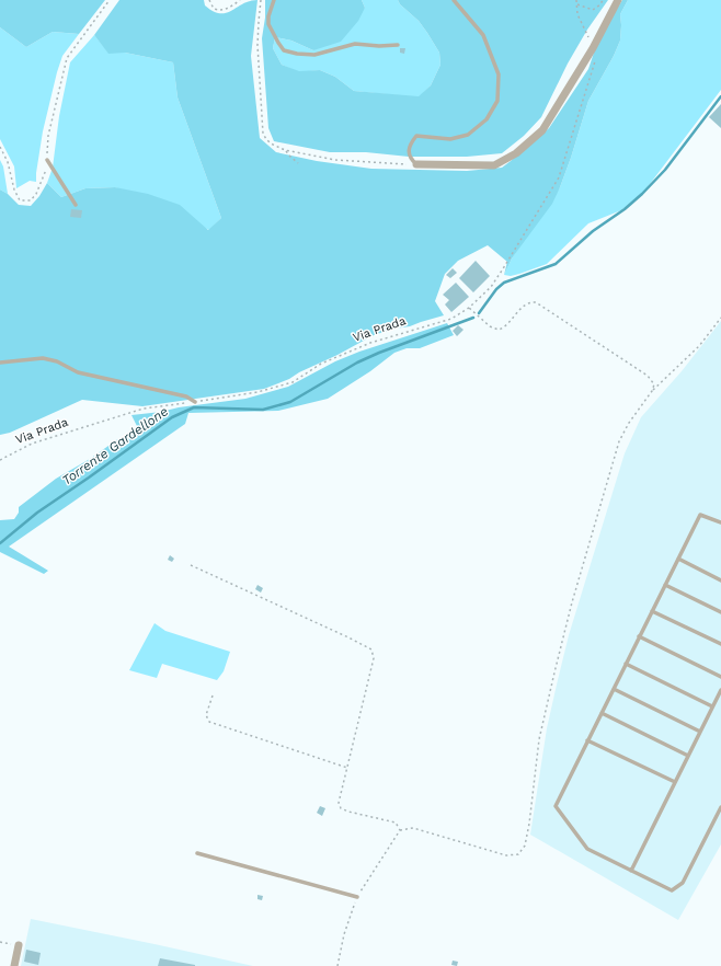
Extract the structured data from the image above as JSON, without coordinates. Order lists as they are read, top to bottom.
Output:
{
  "streets": {
    "path": ["Via Prada"]
  },
  "water": ["Torrente Gardellone"]
}
